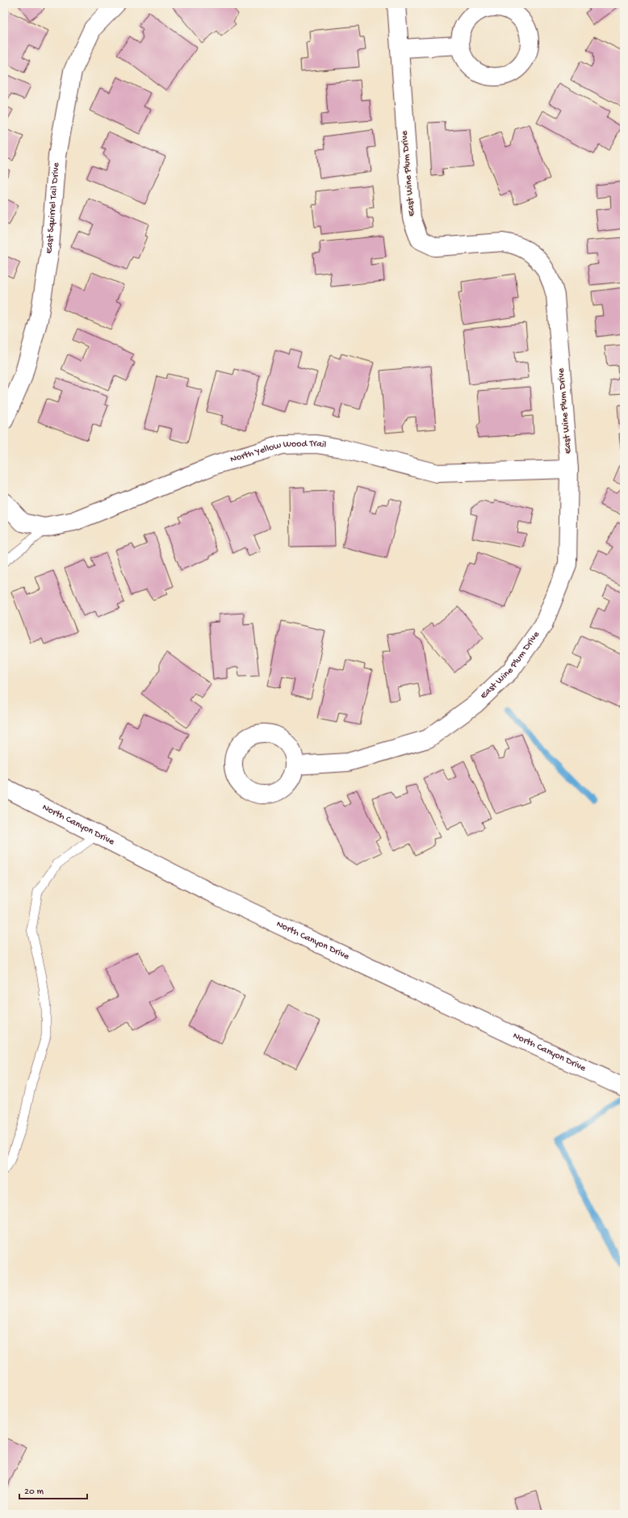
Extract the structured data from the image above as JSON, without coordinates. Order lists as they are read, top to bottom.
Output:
{
  "streets": {
    "street": [
      "East Wine Plum Drive",
      "East Squirrel Tail Drive",
      "North Yellow Wood Trail",
      "North Canyon Drive"
    ]
  },
  "crossings": [
    ["East Wine Plum Drive", "North Yellow Wood Trail"]
  ],
  "scale_bar": "20 m"
}
